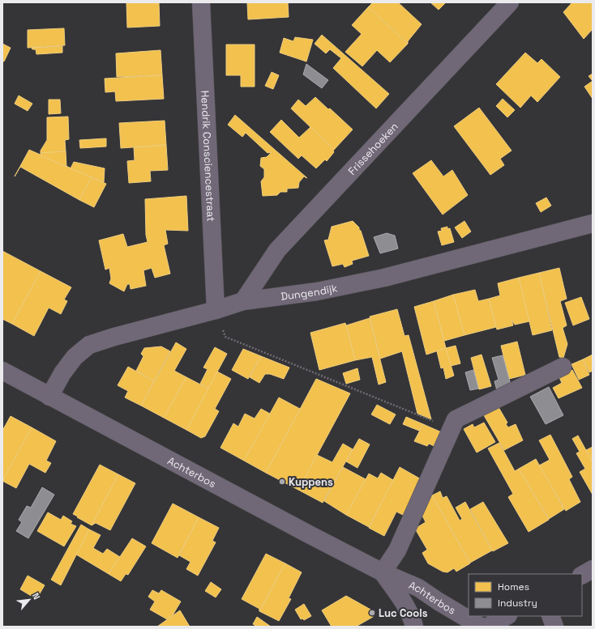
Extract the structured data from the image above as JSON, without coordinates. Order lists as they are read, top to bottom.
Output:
{
  "streets": {
    "street": [
      "Frissehoeken",
      "Hendrik Consciencestraat",
      "Dungendijk",
      "Achterbos"
    ]
  },
  "crossings": [
    ["Frissehoeken", "Dungendijk"],
    ["Hendrik Consciencestraat", "Dungendijk"],
    ["Dungendijk", "Achterbos"]
  ],
  "places": ["Kuppens", "Luc Cools"],
  "legend": ["Homes", "Industry"],
  "north": "top right"
}
